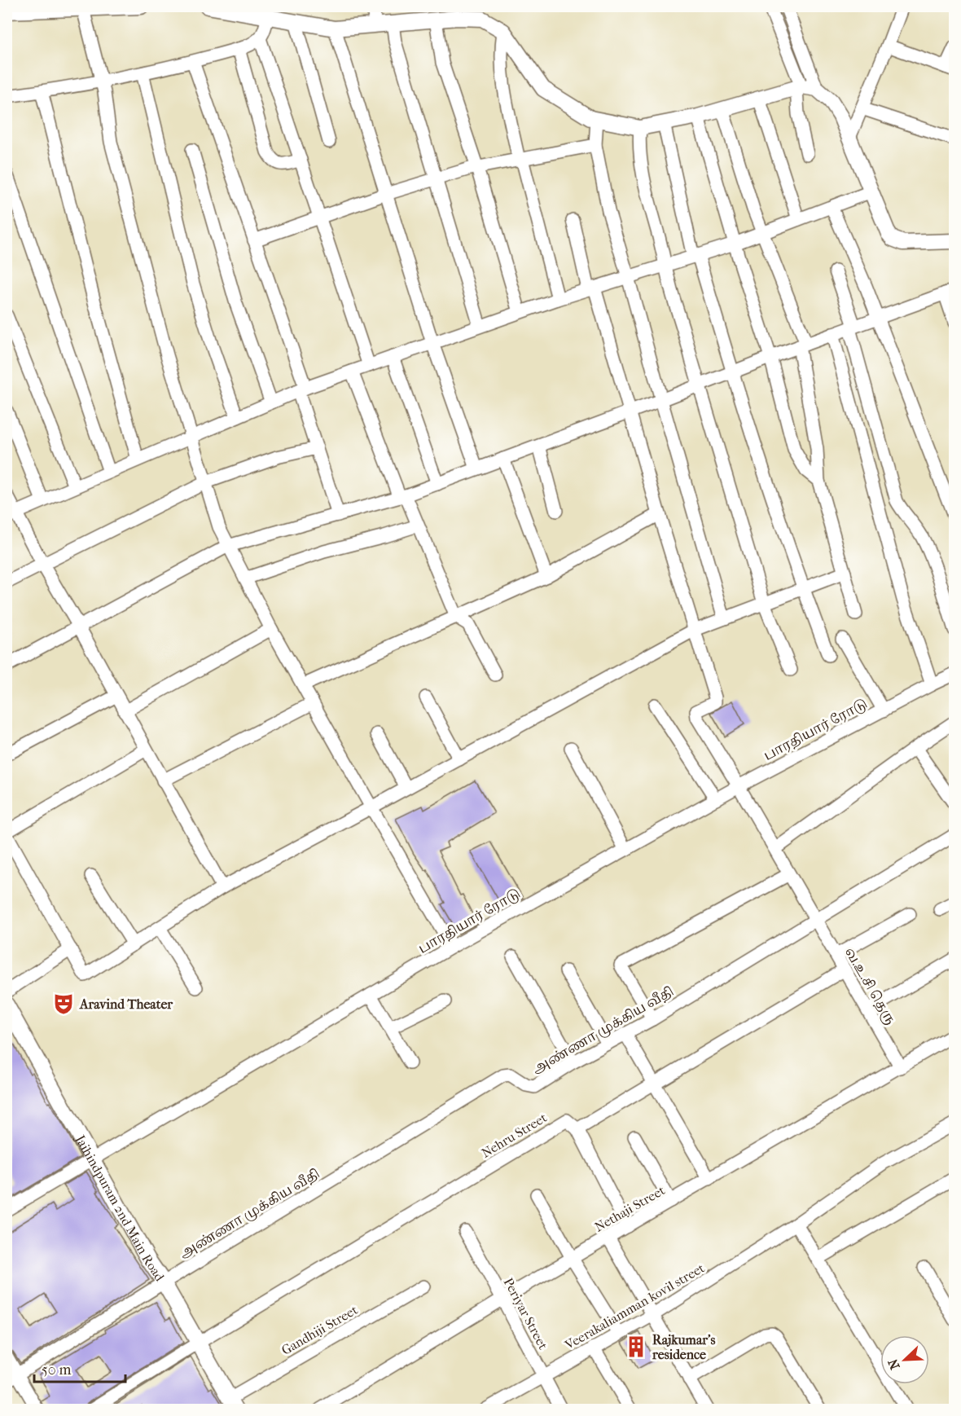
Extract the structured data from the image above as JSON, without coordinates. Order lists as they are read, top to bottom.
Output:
{
  "streets": {
    "street": [
      "பாரதியார் ரோடு",
      "வ.உ.சி தெரு",
      "அண்ணா முக்கிய வீதி",
      "Nehru Street",
      "Jaihindpuram 2nd Main Road",
      "Nethaji Street",
      "Veerakaliamman kovil street",
      "Periyar Street",
      "Gandhiji Street"
    ]
  },
  "crossings": [
    ["பாரதியார் ரோடு", "வ.உ.சி தெரு"],
    ["பாரதியார் ரோடு", "Jaihindpuram 2nd Main Road"],
    ["வ.உ.சி தெரு", "அண்ணா முக்கிய வீதி"],
    ["வ.உ.சி தெரு", "Nethaji Street"],
    ["அண்ணா முக்கிய வீதி", "Jaihindpuram 2nd Main Road"],
    ["Nehru Street", "Jaihindpuram 2nd Main Road"],
    ["Jaihindpuram 2nd Main Road", "Gandhiji Street"],
    ["Nethaji Street", "Periyar Street"],
    ["Veerakaliamman kovil street", "Periyar Street"]
  ],
  "places": {
    "theatre": ["Aravind Theater"],
    "building": ["Rajkumar's residence"]
  },
  "scale_bar": "50 m",
  "north": "bottom left"
}
